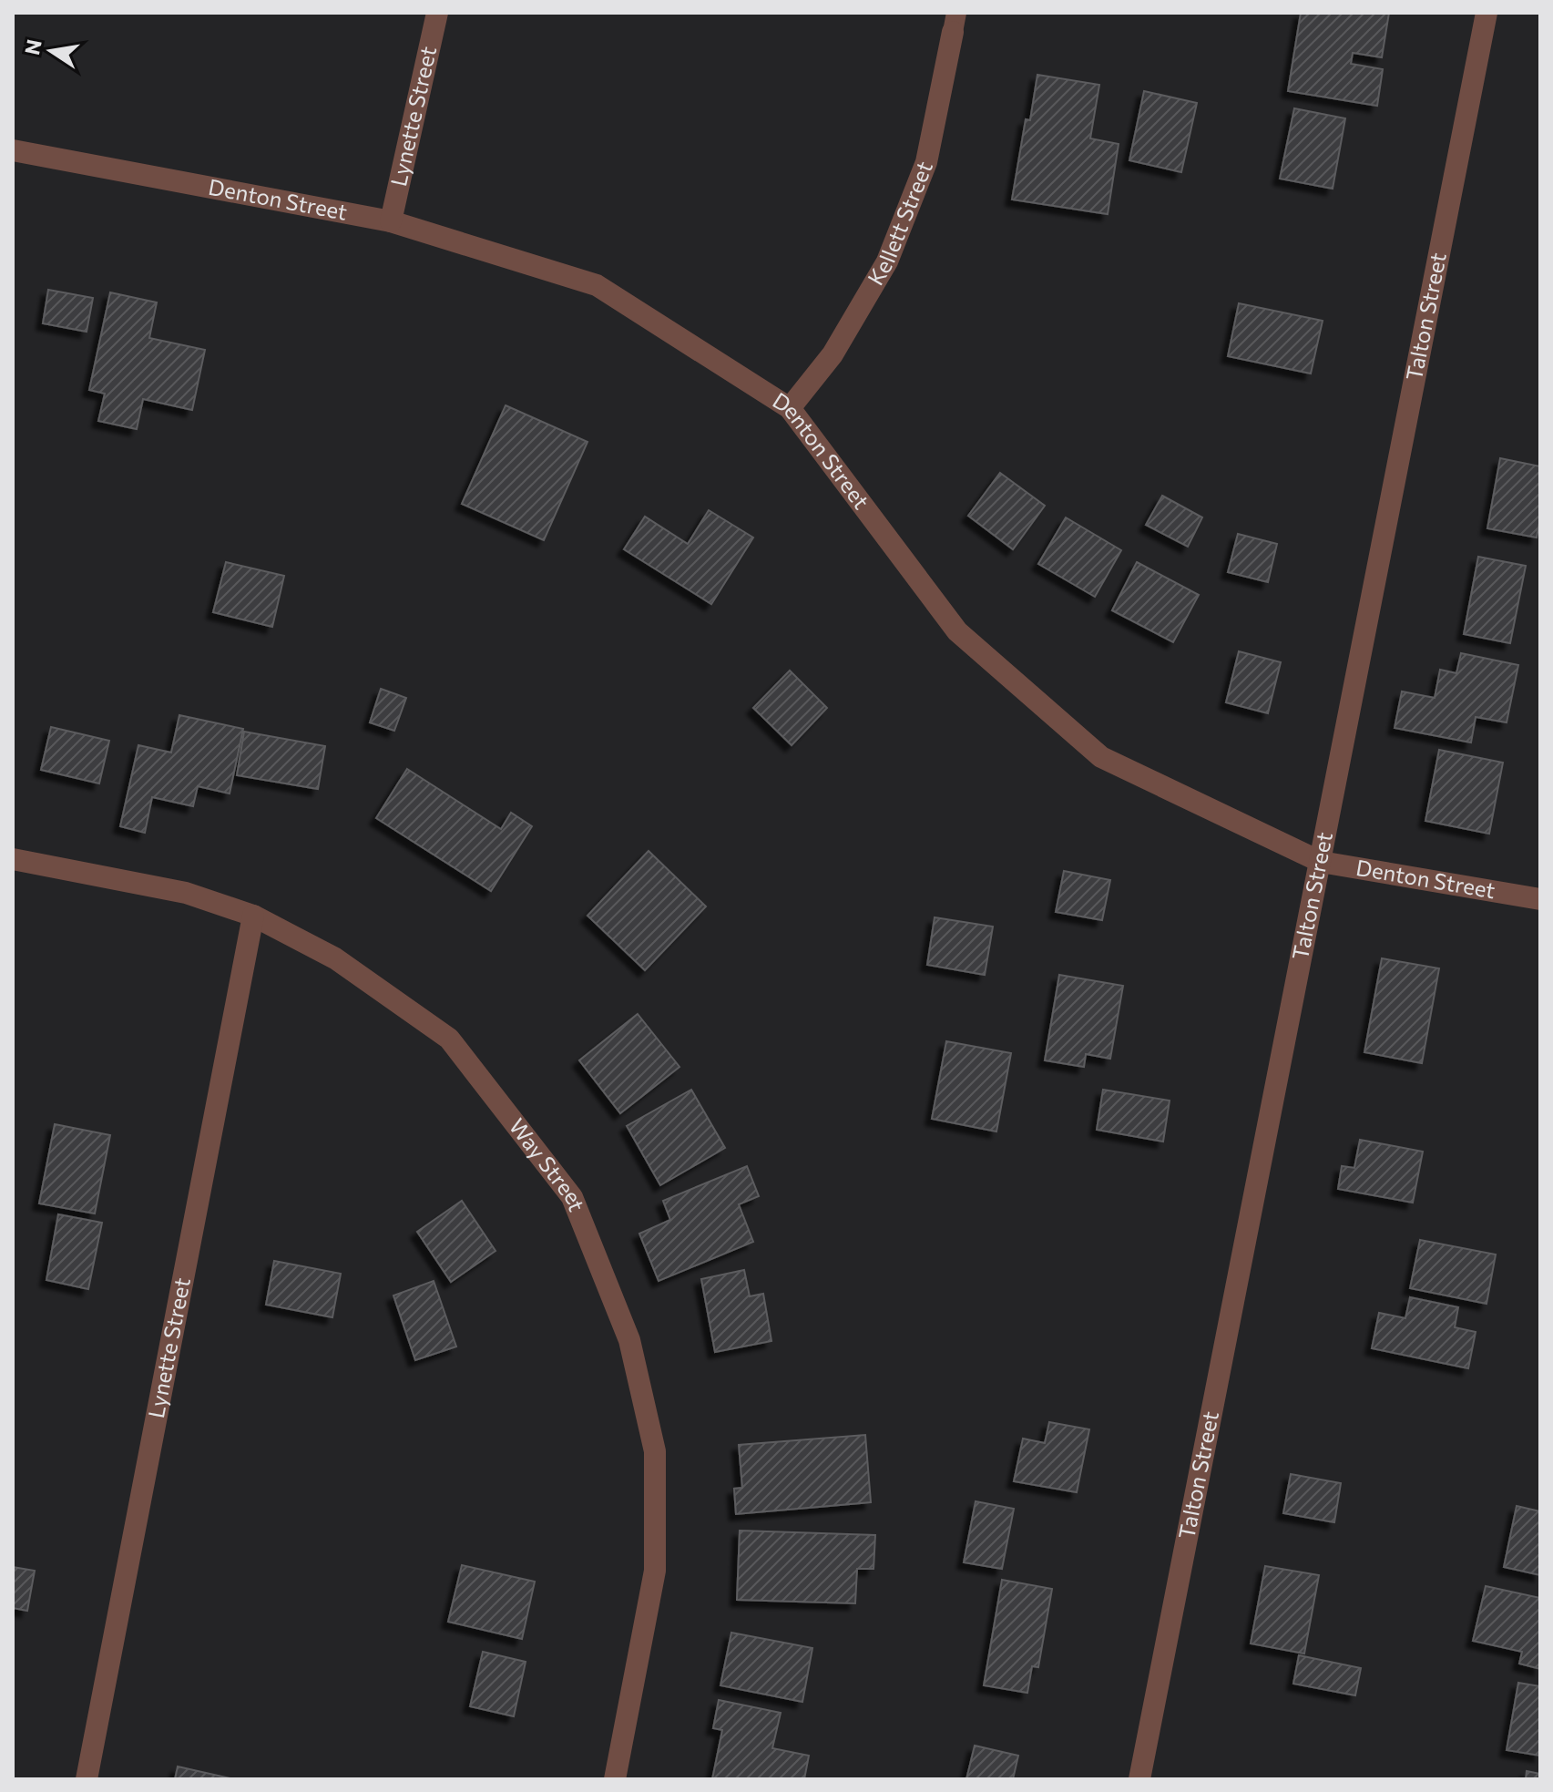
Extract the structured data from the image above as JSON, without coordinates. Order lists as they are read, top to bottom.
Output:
{
  "streets": {
    "street": [
      "Lynette Street",
      "Denton Street",
      "Kellett Street",
      "Talton Street",
      "Way Street"
    ]
  },
  "crossings": [
    ["Lynette Street", "Denton Street"],
    ["Lynette Street", "Way Street"],
    ["Denton Street", "Kellett Street"],
    ["Denton Street", "Talton Street"]
  ],
  "north": "left"
}
